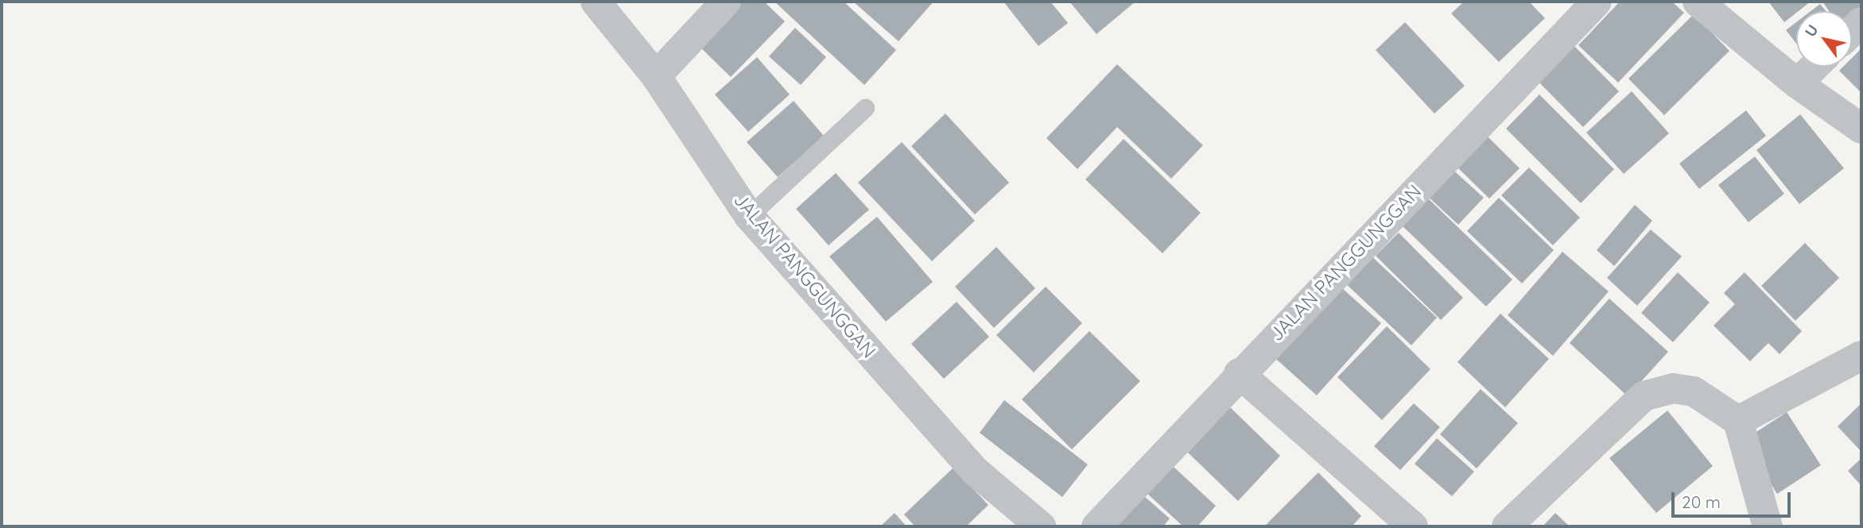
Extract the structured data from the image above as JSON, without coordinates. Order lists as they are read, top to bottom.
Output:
{
  "streets": {
    "street": ["JALAN PANGGUNGGAN"]
  },
  "scale_bar": "20 m",
  "north": "top left"
}
